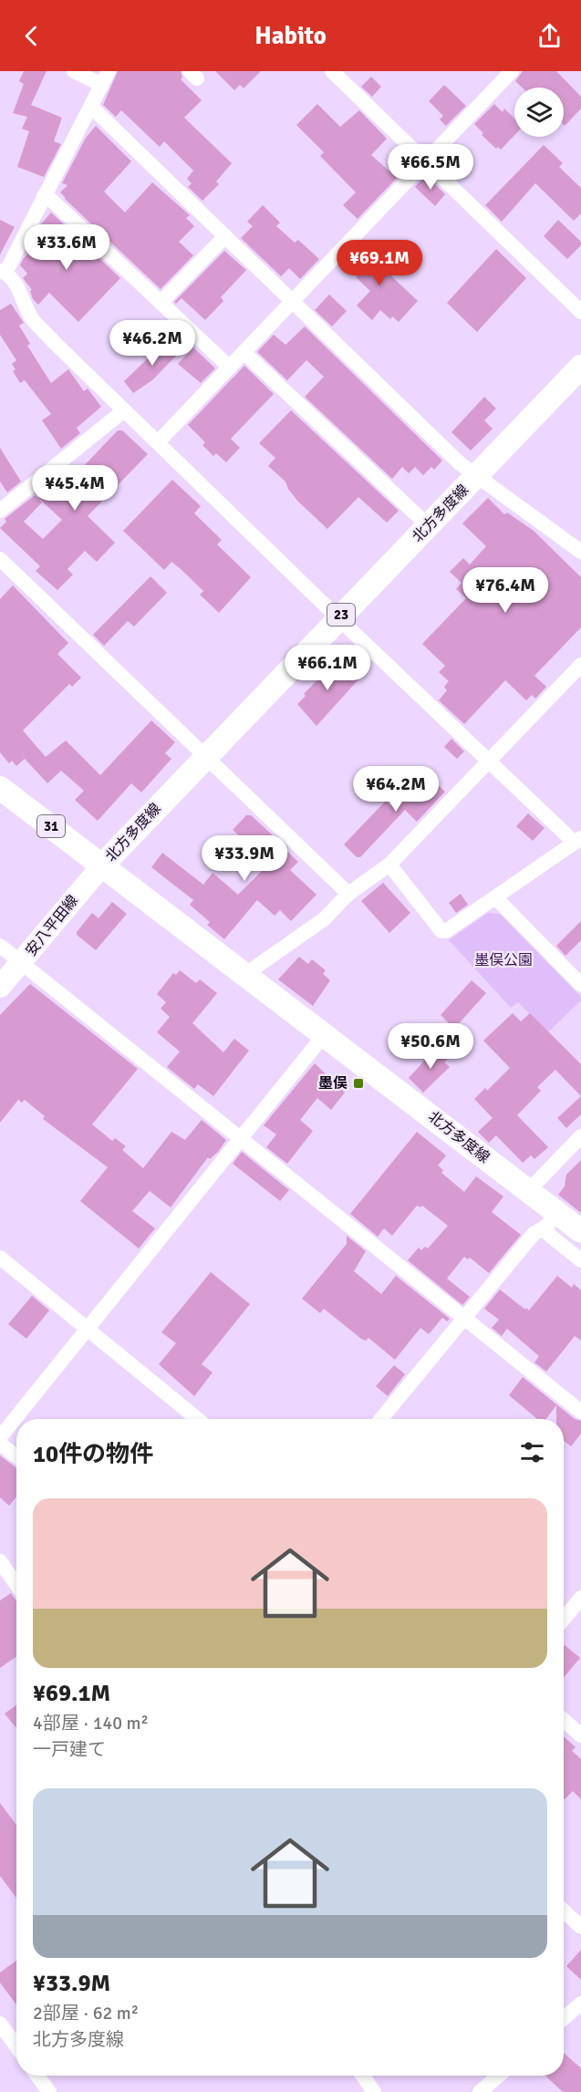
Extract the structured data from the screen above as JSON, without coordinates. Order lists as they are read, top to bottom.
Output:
{
  "streets": {
    "main road": [
      "北方多度線",
      "23",
      "31",
      "安八平田線"
    ]
  },
  "crossings": [
    ["北方多度線", "31"],
    ["北方多度線", "安八平田線"],
    ["31", "安八平田線"]
  ],
  "parks": ["墨俣公園"],
  "places": {
    "transit": ["墨俣"]
  },
  "page": {
    "header": "Habito",
    "price": [
      "¥66.5M",
      "¥33.6M",
      "¥69.1M",
      "¥46.2M",
      "¥45.4M",
      "¥76.4M",
      "¥66.1M",
      "¥64.2M",
      "¥33.9M",
      "¥50.6M"
    ],
    "heading": "10件の物件",
    "list": [
      {
        "name": "¥69.1M",
        "note": "4部屋 · 140 m² · 一戸建て"
      },
      {
        "name": "¥33.9M",
        "note": "2部屋 · 62 m² · 北方多度線"
      }
    ]
  }
}
